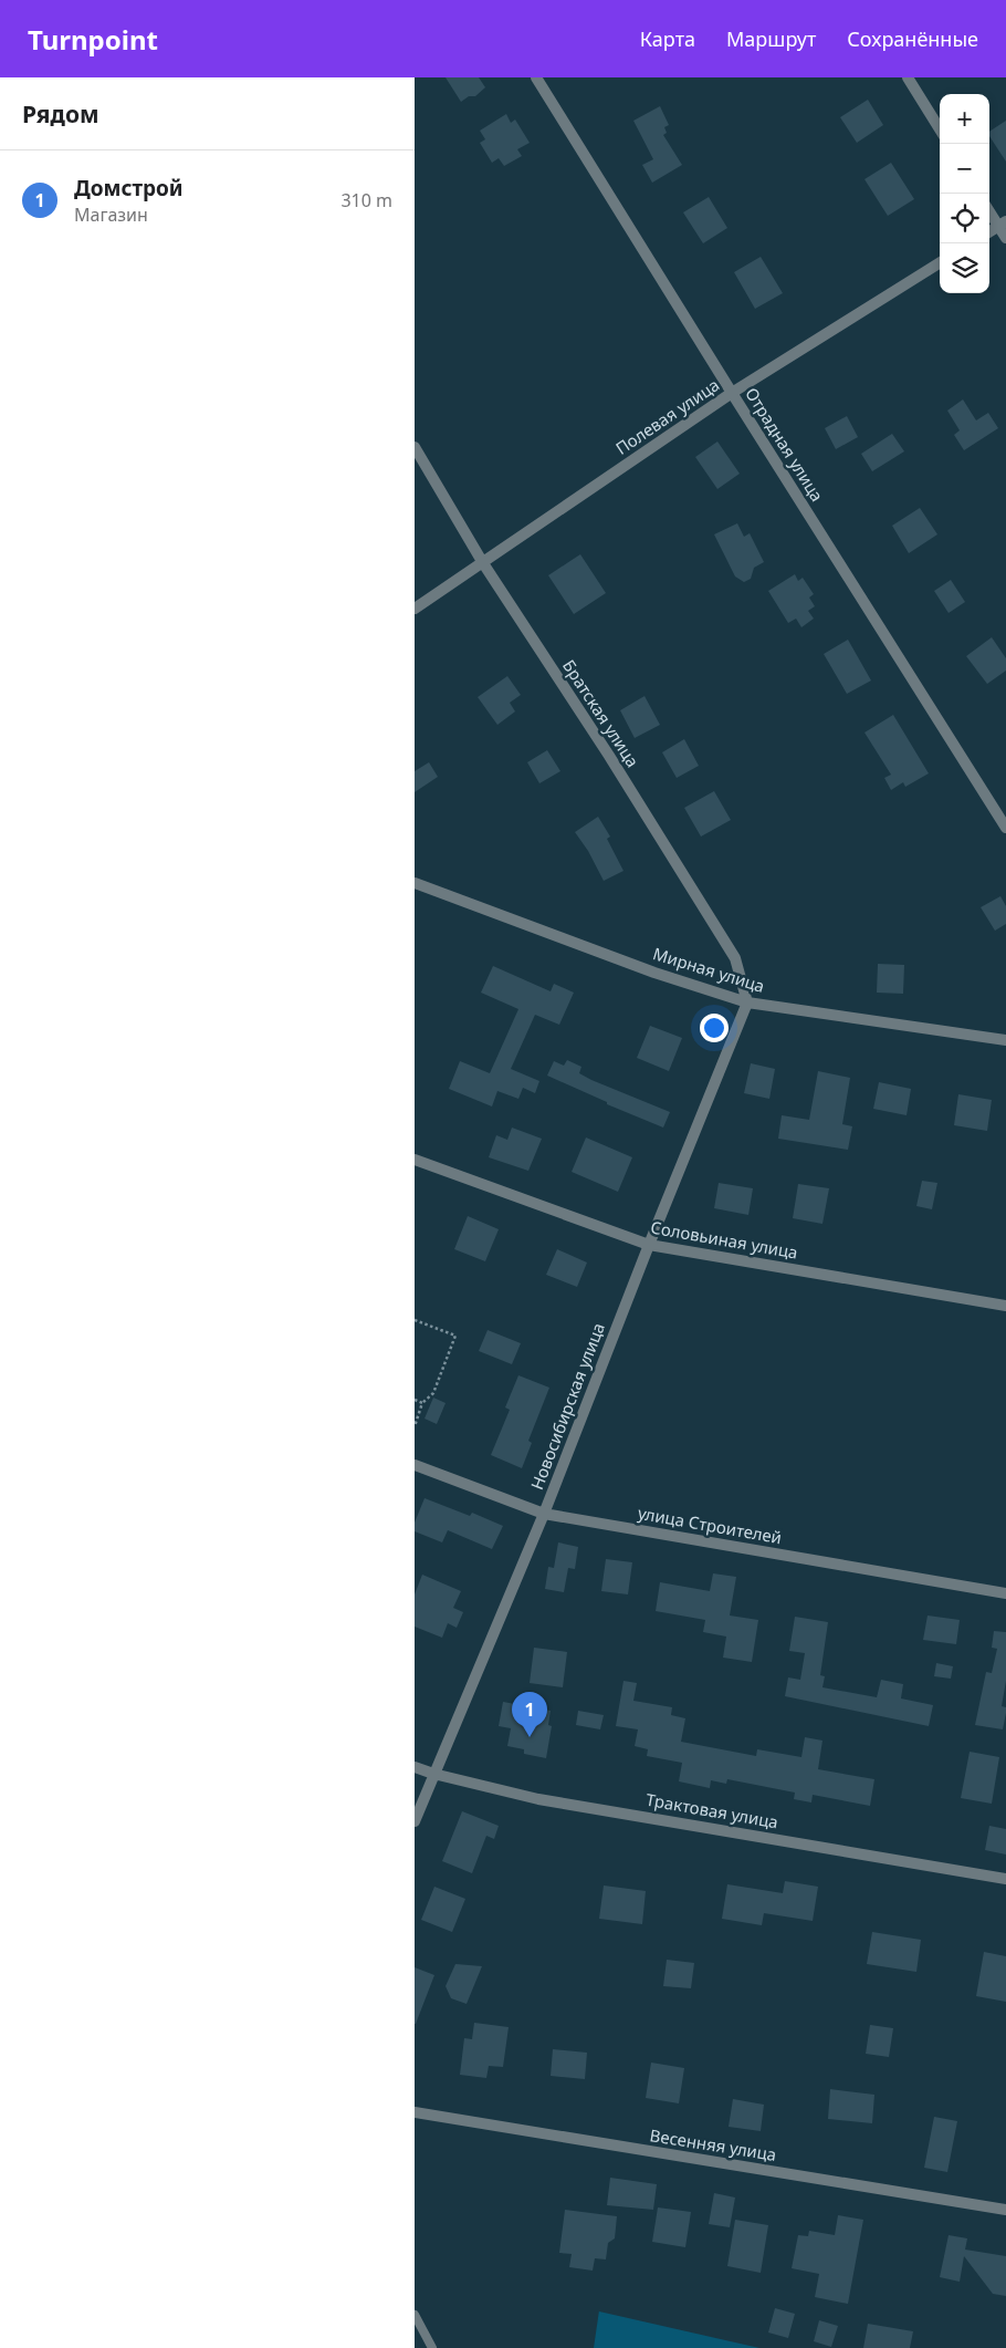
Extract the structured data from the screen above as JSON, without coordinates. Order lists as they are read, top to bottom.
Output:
{
  "streets": {
    "street": [
      "Полевая улица",
      "Отрадная улица",
      "Братская улица",
      "Мирная улица",
      "Соловьиная улица",
      "Новосибирская улица",
      "улица Строителей",
      "Трактовая улица",
      "Весенняя улица"
    ]
  },
  "crossings": [
    ["Полевая улица", "Отрадная улица"],
    ["Полевая улица", "Братская улица"],
    ["Братская улица", "Мирная улица"],
    ["Братская улица", "Новосибирская улица"],
    ["Мирная улица", "Новосибирская улица"],
    ["Соловьиная улица", "Новосибирская улица"],
    ["Новосибирская улица", "улица Строителей"],
    ["Новосибирская улица", "Трактовая улица"]
  ],
  "page": {
    "header": "Turnpoint",
    "nav": ["Карта", "Маршрут", "Сохранённые"],
    "heading": "Рядом",
    "map_buttons": ["+", "−"],
    "list": [
      {
        "mark": "1",
        "name": "Домстрой",
        "note": "Магазин",
        "value": "310 m"
      }
    ],
    "pins": "1"
  }
}
